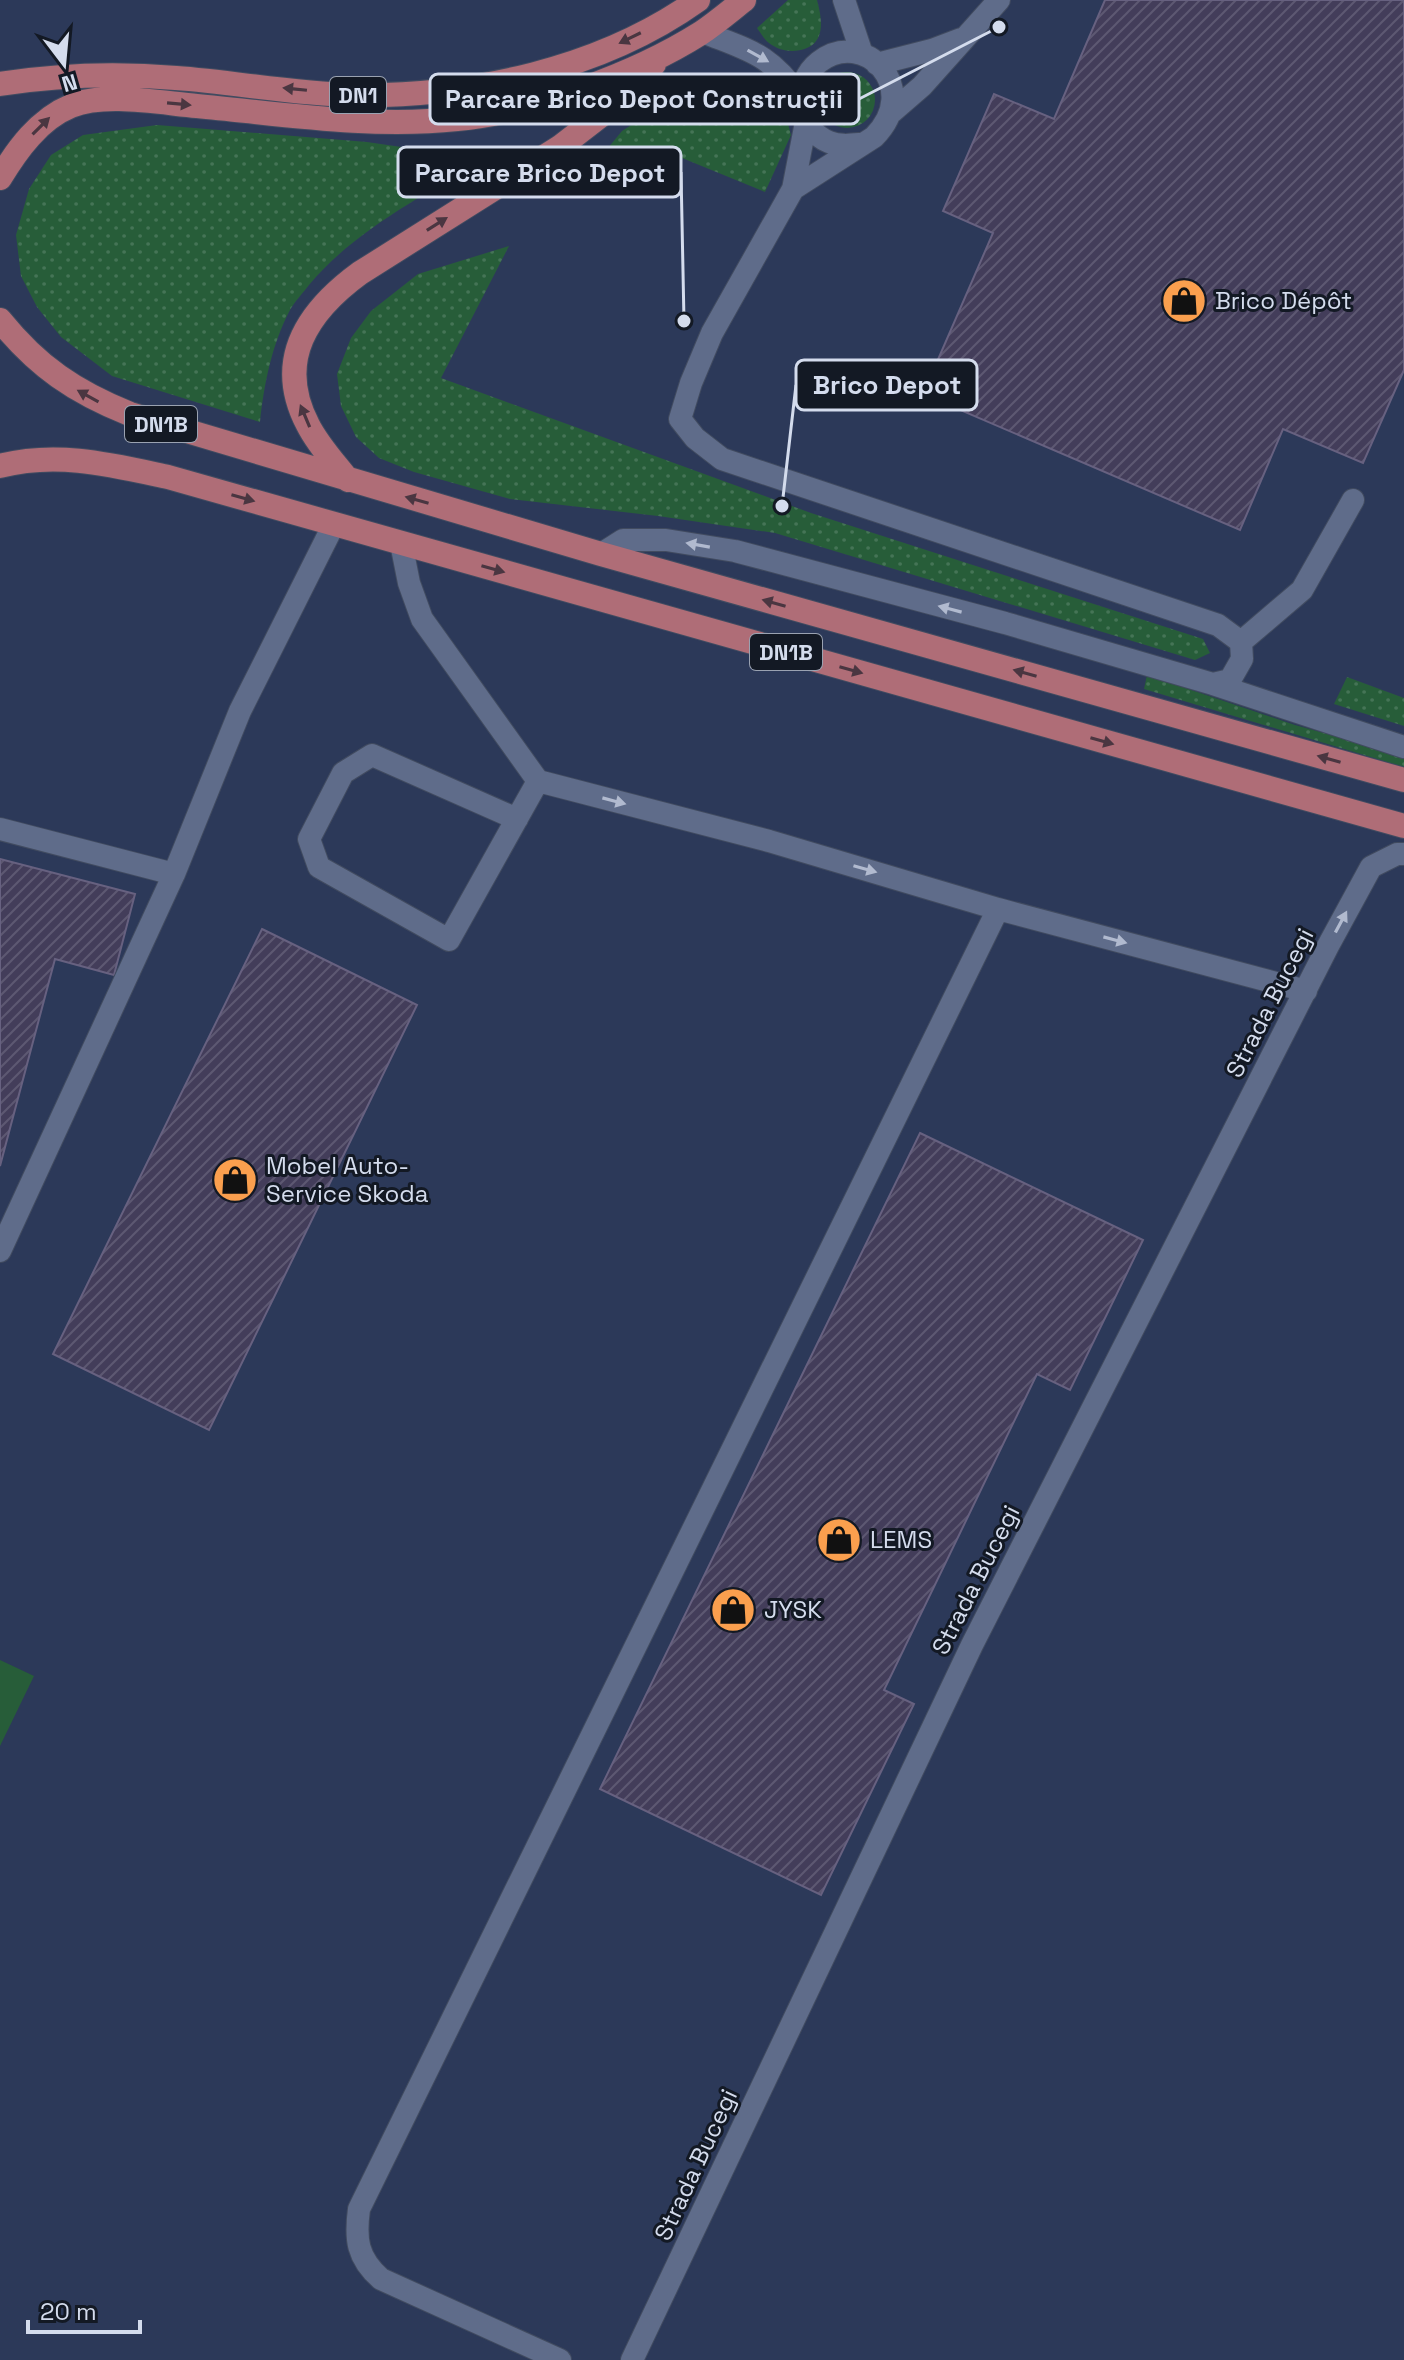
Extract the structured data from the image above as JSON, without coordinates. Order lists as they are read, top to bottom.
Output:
{
  "streets": {
    "main road": ["DN1", "DN1B"],
    "lane": ["Strada Bucegi"]
  },
  "crossings": [
    ["DN1", "DN1B"]
  ],
  "places": {
    "other": ["Parcare Brico Depot Construcții", "Parcare Brico Depot", "Brico Depot"],
    "shop": [
      "Brico Dépôt",
      "Mobel Auto- Service Skoda",
      "LEMS",
      "JYSK"
    ]
  },
  "scale_bar": "20 m",
  "north": "bottom"
}
